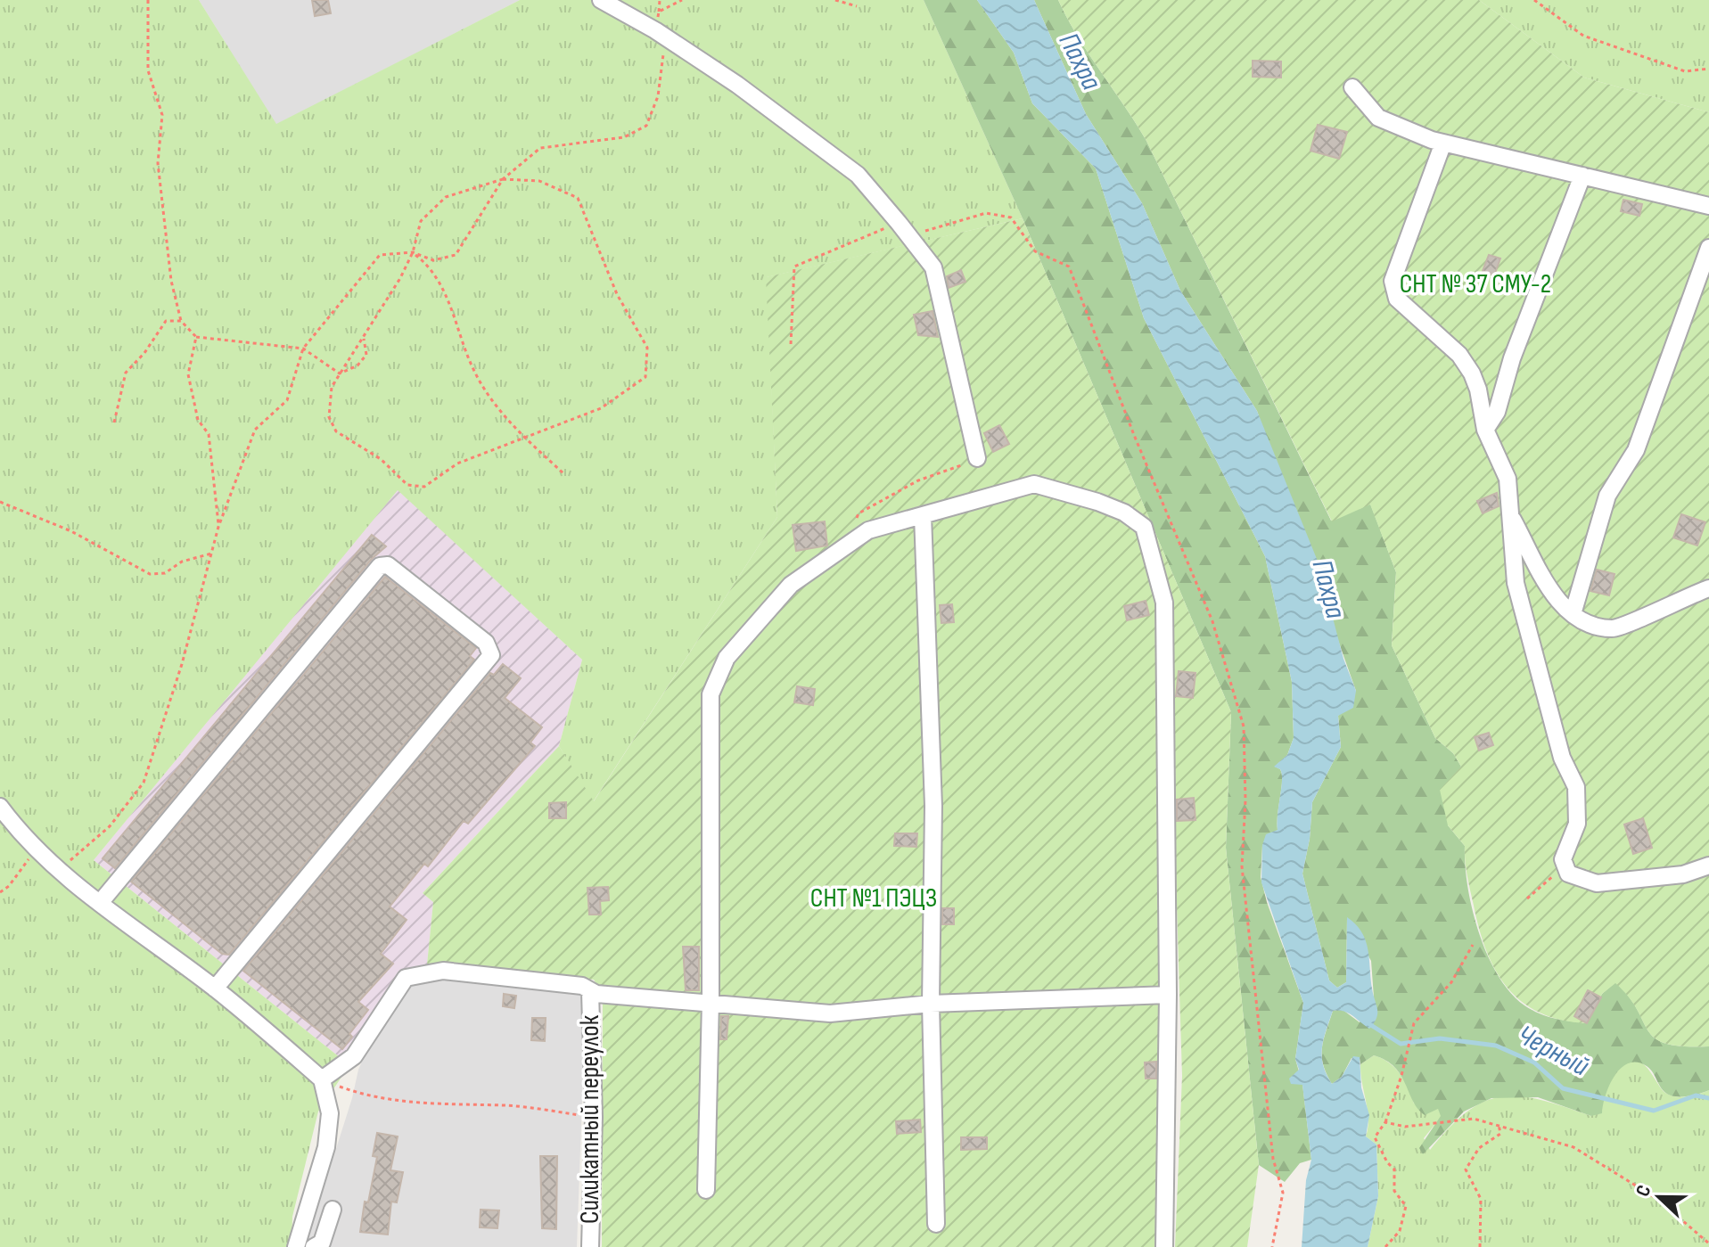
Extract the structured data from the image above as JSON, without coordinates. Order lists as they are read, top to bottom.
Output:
{
  "streets": {
    "street": ["Силикатный переулок"]
  },
  "water": ["Пахра", "Черный"],
  "parks": ["СНТ № 37 СМУ-2", "СНТ №1 ПЭЦЗ"],
  "north": "left"
}
